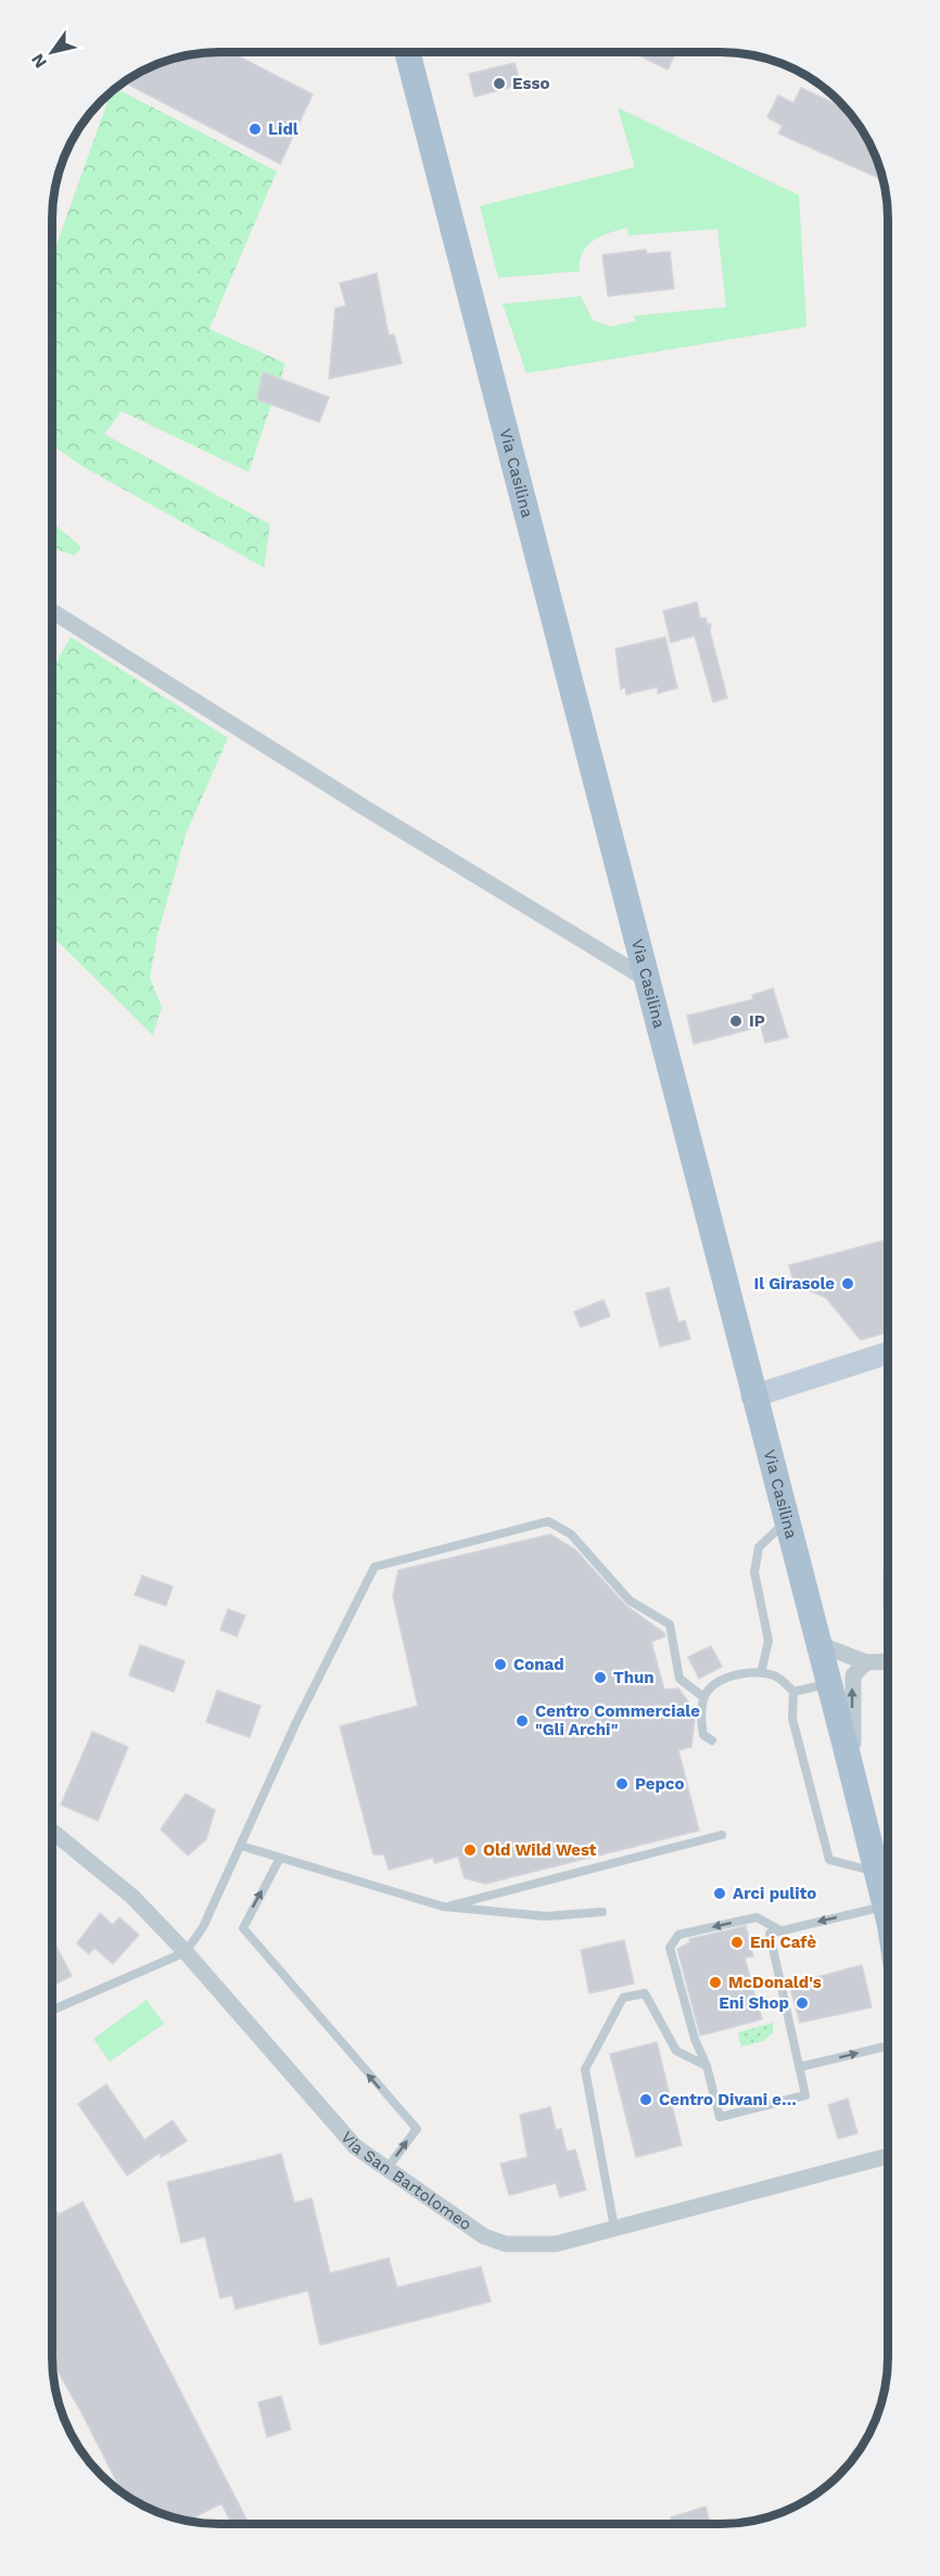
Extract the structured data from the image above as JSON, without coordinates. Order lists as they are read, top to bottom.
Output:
{
  "streets": {
    "main road": ["Via Casilina"],
    "street": ["Via San Bartolomeo"]
  },
  "places": [
    "Esso",
    "Lidl",
    "IP",
    "Il Girasole",
    "Conad",
    "Thun",
    "Centro Commerciale \"Gli Archi\"",
    "Pepco",
    "Old Wild West",
    "Arci pulito",
    "Eni Cafè",
    "McDonald's",
    "Eni Shop",
    "Centro Divani e…"
  ],
  "north": "bottom left"
}
